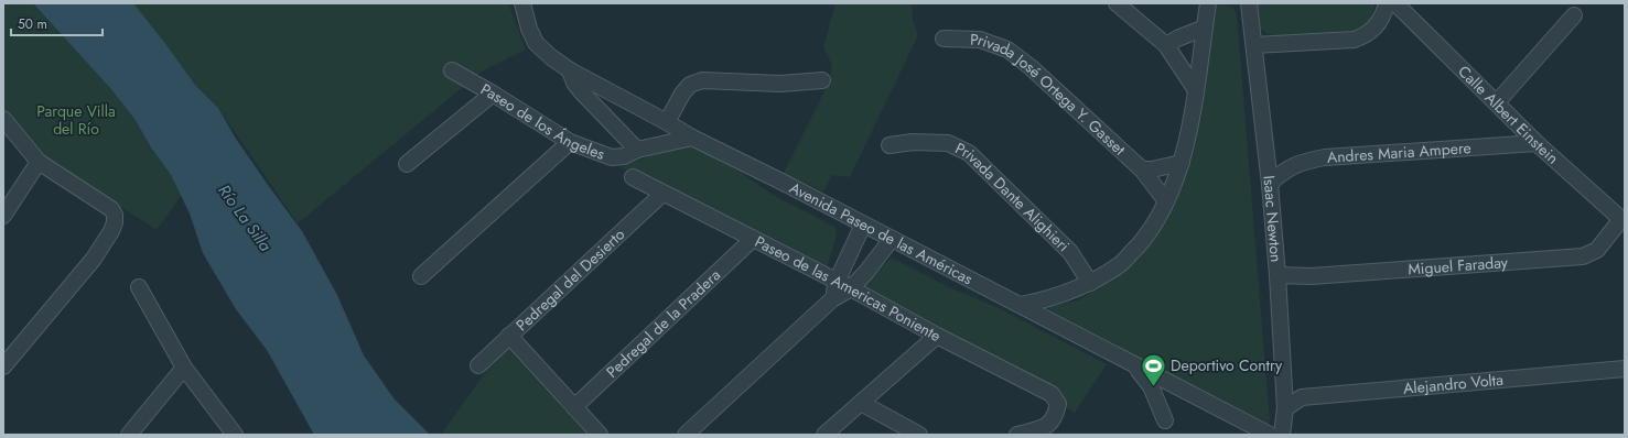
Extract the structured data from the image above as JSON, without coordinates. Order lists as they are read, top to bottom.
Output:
{
  "streets": {
    "street": [
      "Privada José Ortega Y. Gasset",
      "Calle Albert Einstein",
      "Paseo de los Ángeles",
      "Andres Maria Ampere",
      "Privada Dante Alighieri",
      "Isaac Newton",
      "Avenida Paseo de las Américas",
      "Miguel Faraday",
      "Pedregal del Desierto",
      "Paseo de las Americas Poniente",
      "Pedregal de la Pradera",
      "Alejandro Volta"
    ]
  },
  "crossings": [
    ["Calle Albert Einstein", "Andres Maria Ampere"],
    ["Calle Albert Einstein", "Miguel Faraday"],
    ["Paseo de los Ángeles", "Avenida Paseo de las Américas"],
    ["Andres Maria Ampere", "Isaac Newton"],
    ["Isaac Newton", "Miguel Faraday"],
    ["Isaac Newton", "Alejandro Volta"],
    ["Pedregal del Desierto", "Paseo de las Americas Poniente"],
    ["Paseo de las Americas Poniente", "Pedregal de la Pradera"]
  ],
  "water": ["Río La Silla"],
  "parks": ["Parque Villa del Río"],
  "places": {
    "sports": ["Deportivo Contry"]
  },
  "scale_bar": "50 m"
}
